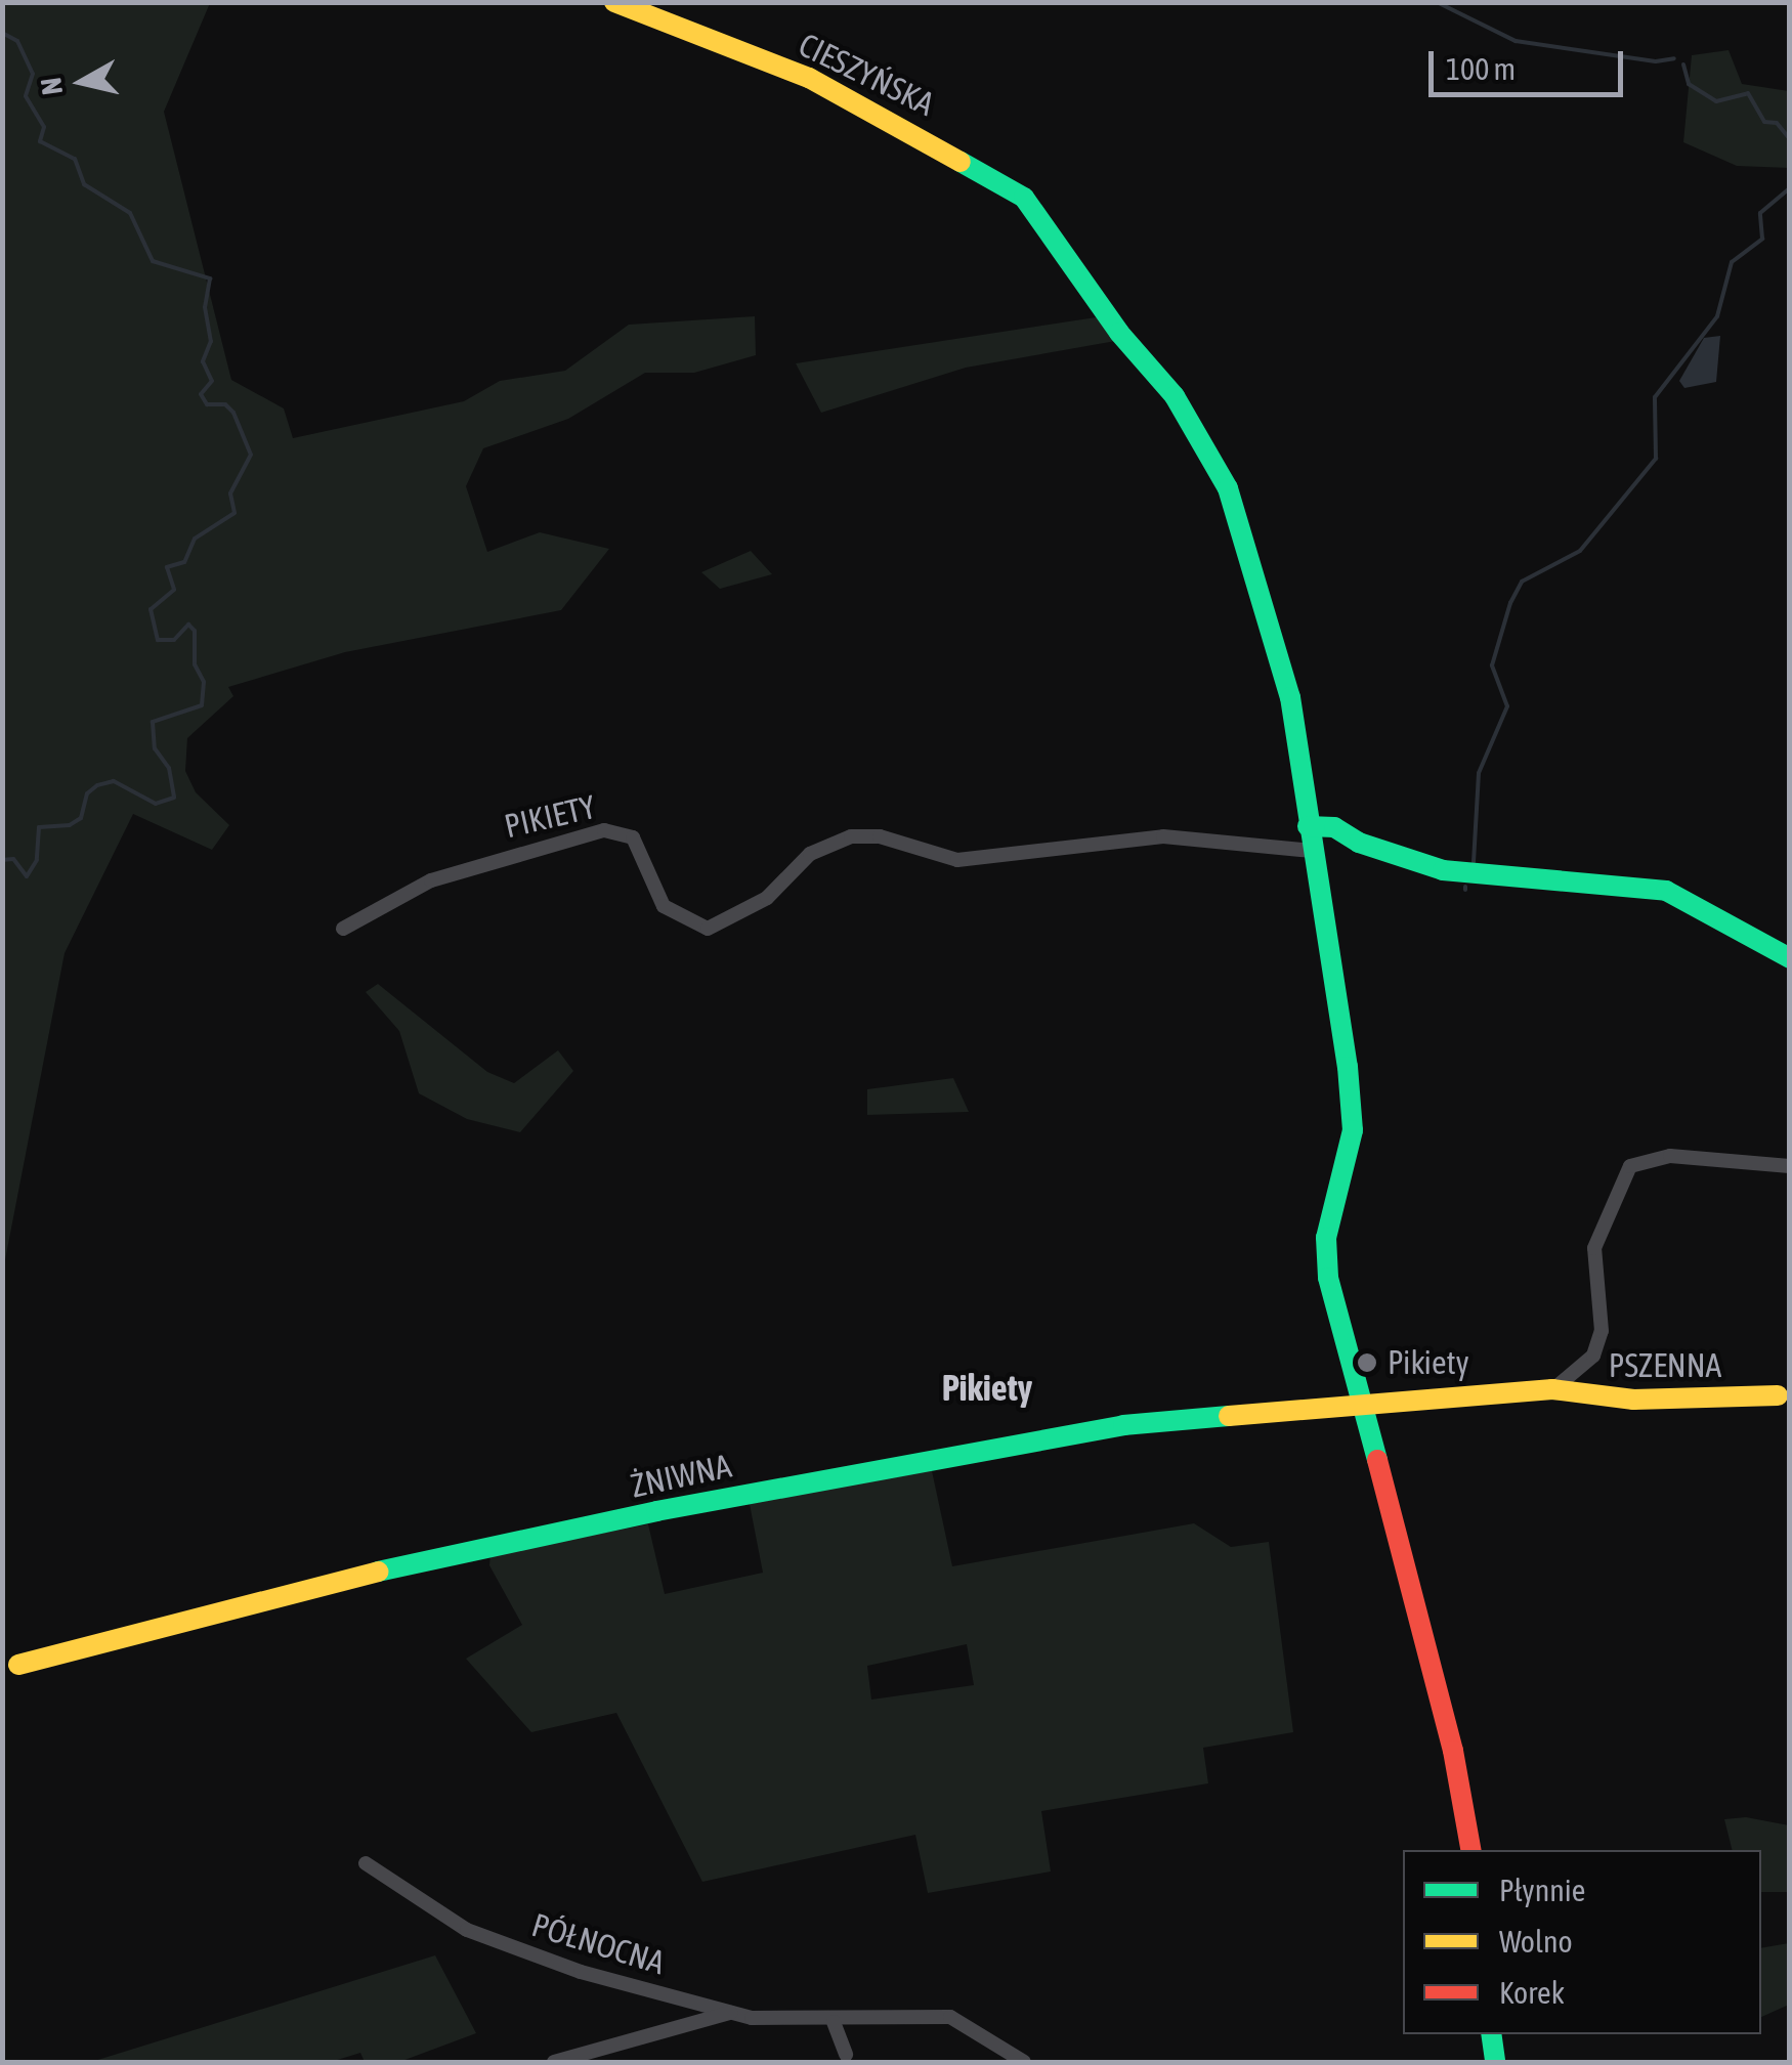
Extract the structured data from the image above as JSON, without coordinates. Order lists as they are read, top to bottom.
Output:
{
  "streets": {
    "street": [
      "CIESZYŃSKA",
      "PIKIETY",
      "PSZENNA",
      "ŻNIWNA",
      "PÓŁNOCNA"
    ]
  },
  "crossings": [
    ["PSZENNA", "ŻNIWNA"]
  ],
  "districts": ["Pikiety"],
  "places": ["Pikiety"],
  "legend": ["Płynnie", "Wolno", "Korek"],
  "scale_bar": "100 m",
  "north": "left"
}
